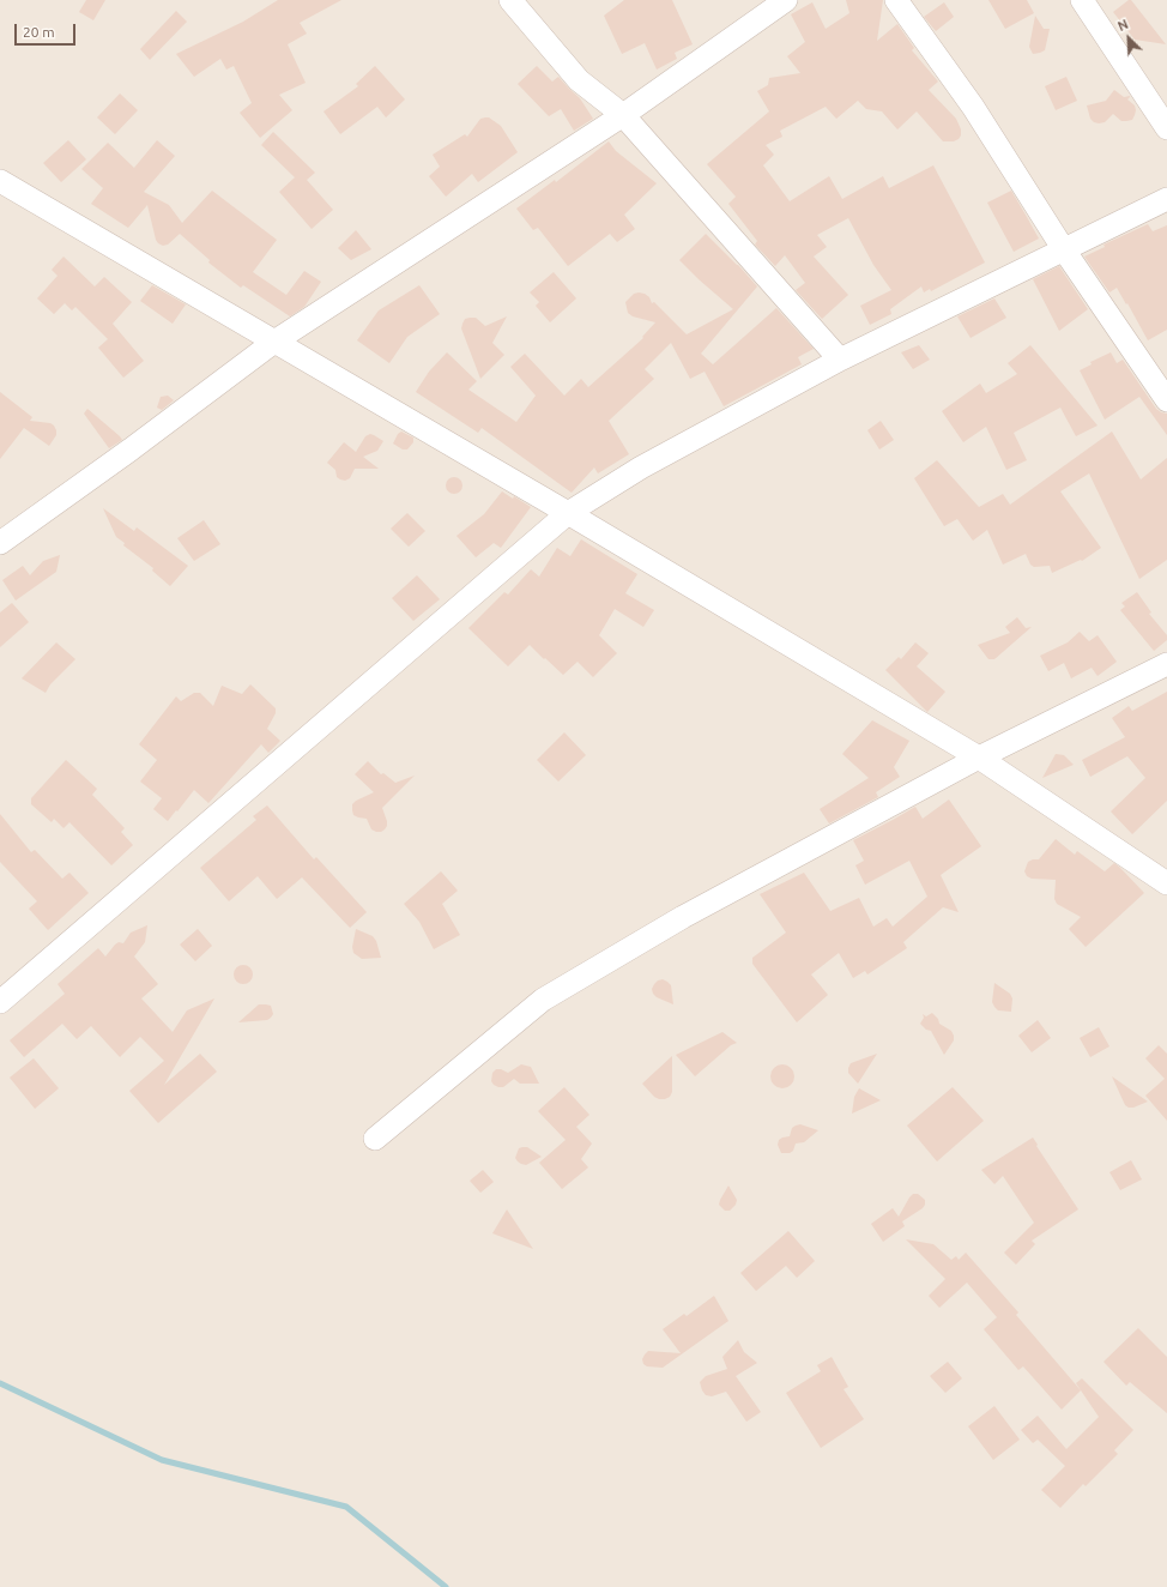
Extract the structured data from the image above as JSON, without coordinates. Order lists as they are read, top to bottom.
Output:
{
  "scale_bar": "20 m",
  "north": "top left"
}
